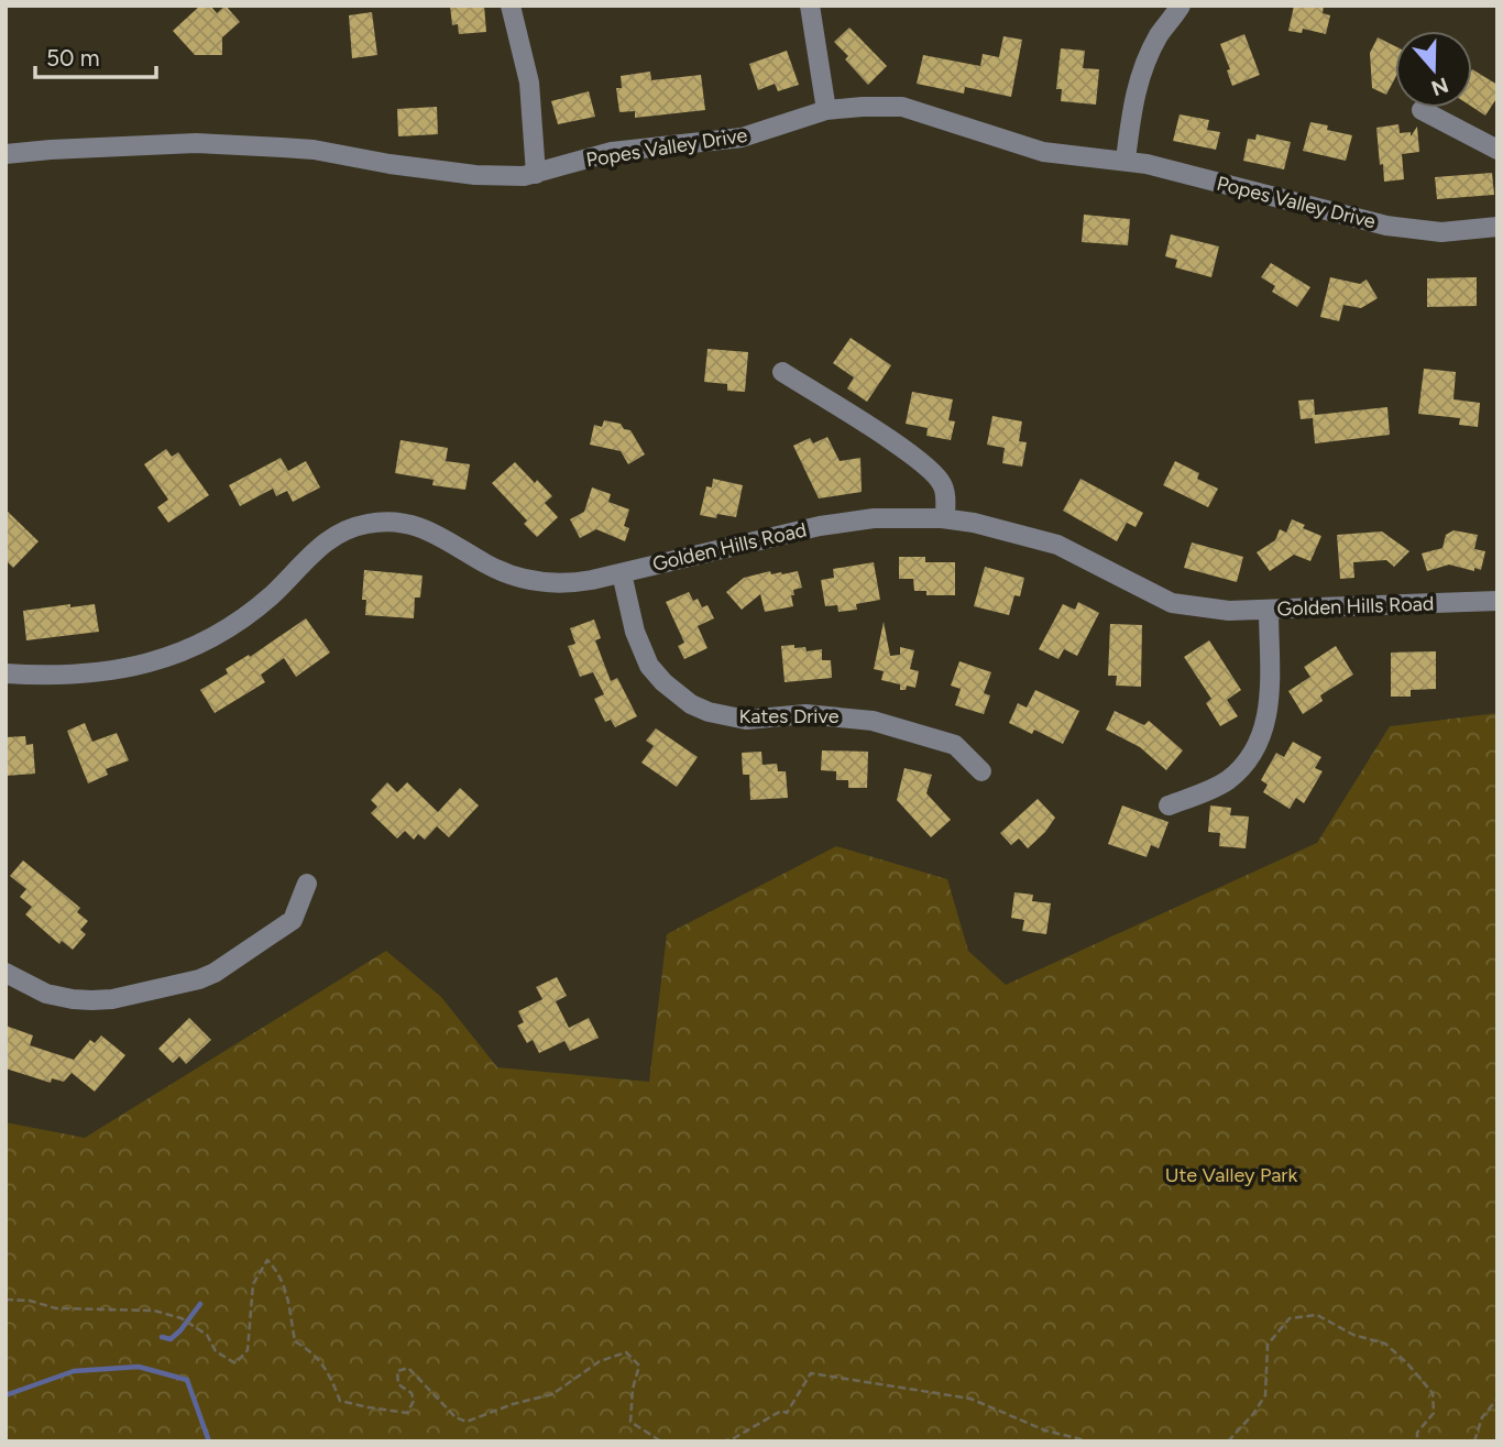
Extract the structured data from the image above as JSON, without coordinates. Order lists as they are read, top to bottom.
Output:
{
  "streets": {
    "street": ["Popes Valley Drive", "Golden Hills Road", "Kates Drive"]
  },
  "crossings": [
    ["Golden Hills Road", "Kates Drive"]
  ],
  "parks": ["Ute Valley Park"],
  "scale_bar": "50 m",
  "north": "bottom"
}
